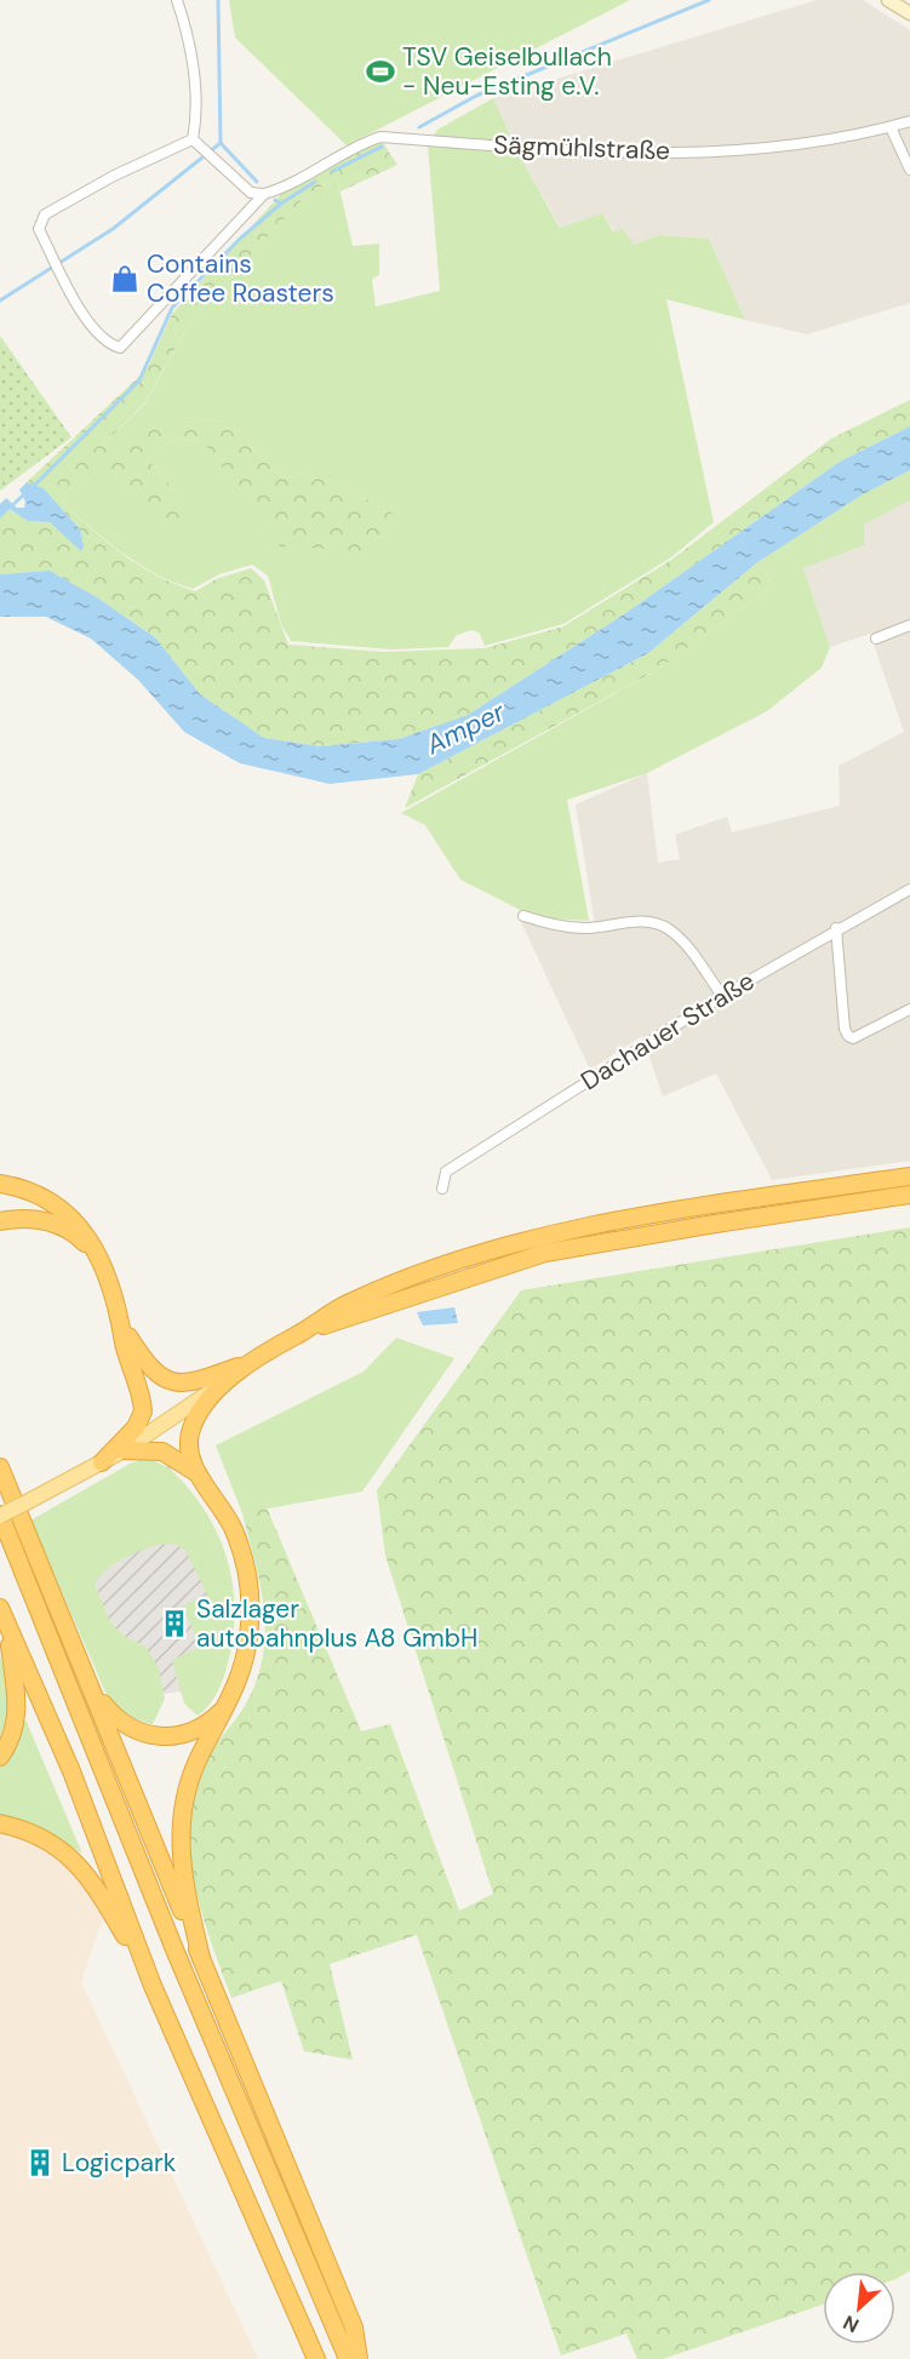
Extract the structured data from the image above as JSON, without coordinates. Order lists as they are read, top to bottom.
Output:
{
  "streets": {
    "street": ["Sägmühlstraße", "Dachauer Straße"]
  },
  "water": ["Amper"],
  "places": {
    "sports": ["TSV Geiselbullach - Neu-Esting e.V."],
    "shop": ["Contains Coffee Roasters"],
    "building": ["Salzlager autobahnplus A8 GmbH", "Logicpark"]
  },
  "north": "bottom left"
}
